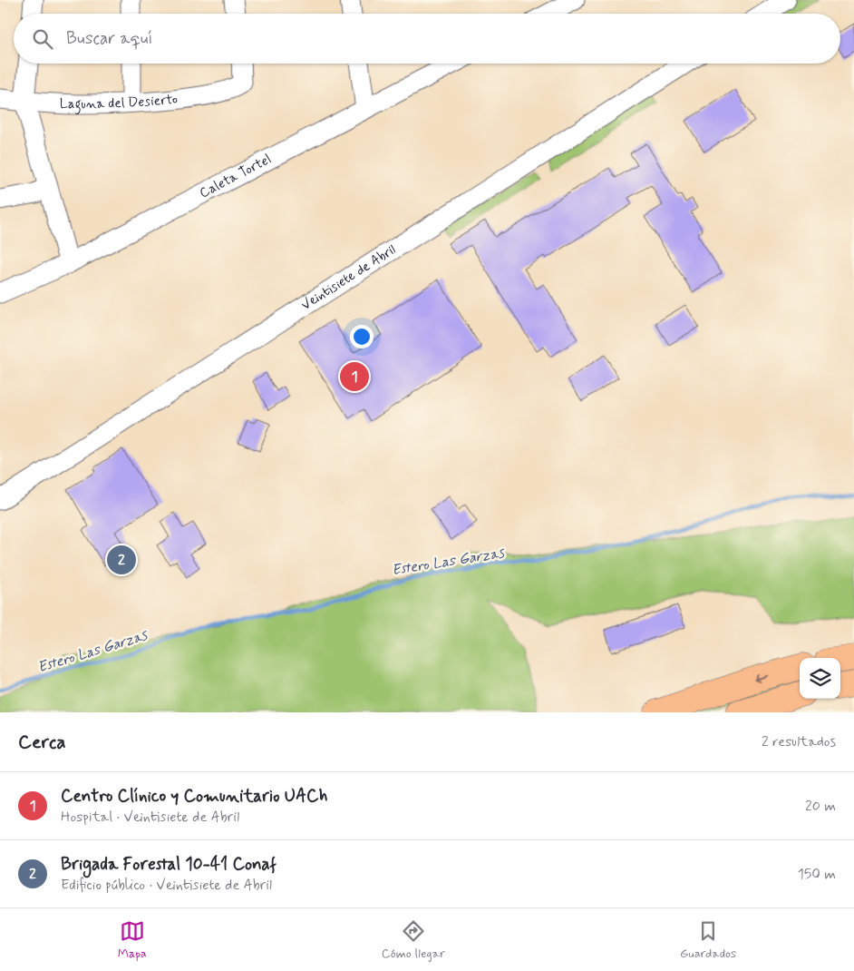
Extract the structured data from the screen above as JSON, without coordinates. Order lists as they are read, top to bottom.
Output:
{
  "streets": {
    "street": ["Laguna del Desierto", "Caleta Tortel", "Veintisiete de Abril"]
  },
  "water": ["Estero Las Garzas"],
  "page": {
    "search": "Buscar aquí",
    "pins": ["1", "2"],
    "heading": ["Cerca", "2 resultados"],
    "list": [
      {
        "mark": "1",
        "name": "Centro Clínico y Comunitario UACh",
        "note": "Hospital · Veintisiete de Abril",
        "value": "20 m"
      },
      {
        "mark": "2",
        "name": "Brigada Forestal 10-41 Conaf",
        "note": "Edificio público · Veintisiete de Abril",
        "value": "150 m"
      }
    ],
    "nav": ["Mapa", "Cómo llegar", "Guardados"]
  }
}
